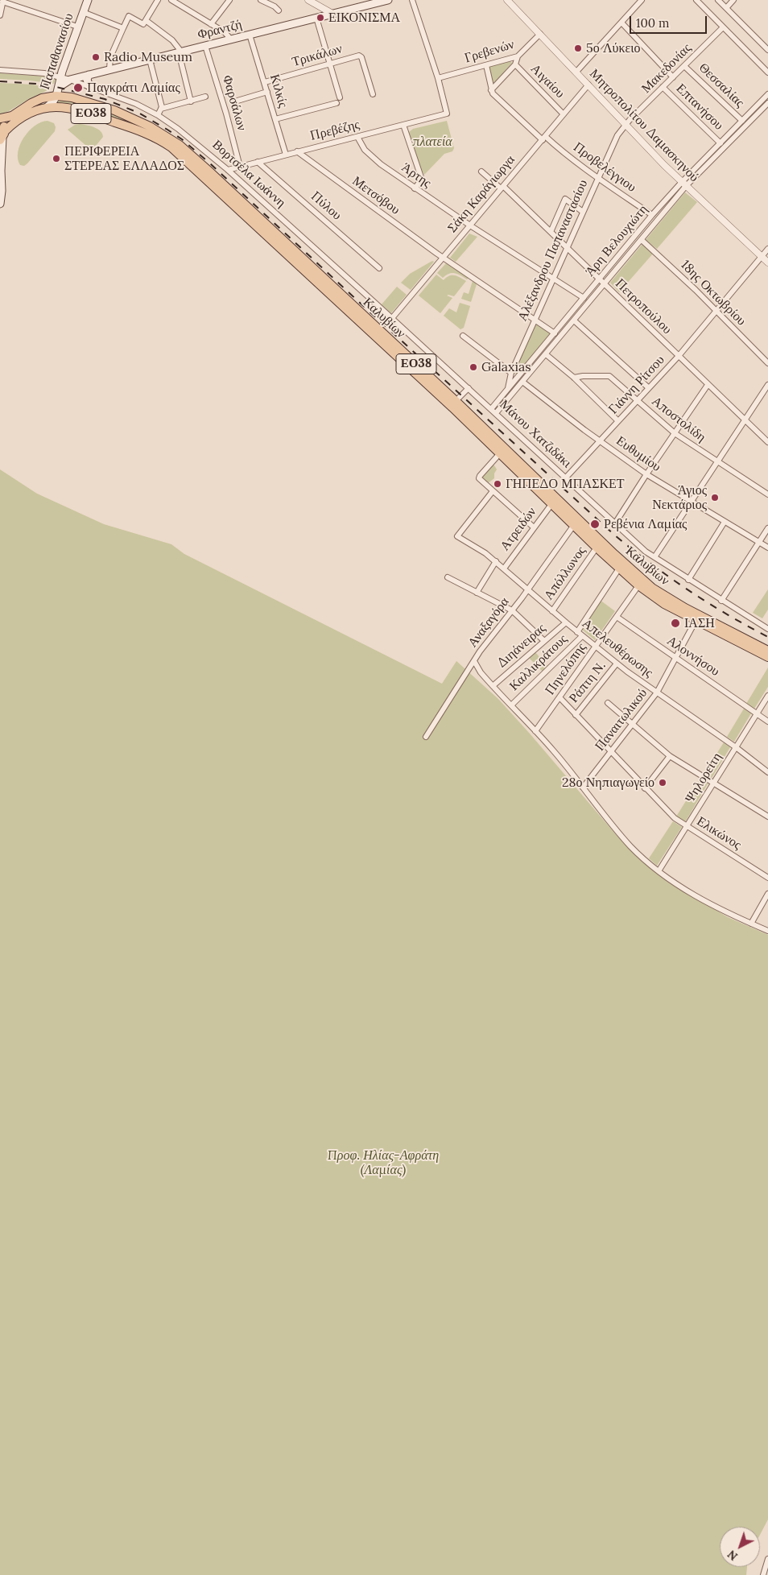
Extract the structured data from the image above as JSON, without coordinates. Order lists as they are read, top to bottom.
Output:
{
  "streets": {
    "main road": [
      "Φραντζή",
      "Παπαθανασίου",
      "ΕΟ38",
      "Καλυβίων"
    ],
    "street": [
      "Γρεβενών",
      "Τρικάλων",
      "Μακεδονίας",
      "Αιγαίου",
      "Θεσσαλίας",
      "Κιλκίς",
      "Φαρσάλων",
      "Επτανήσου",
      "Μητροπολίτου Δαμασκηνού",
      "Πρεβέζης",
      "Προβελέγγιου",
      "Βορτσέλα Ιωάννη",
      "Άρτης",
      "Σάκη Καράγιωργα",
      "Μετσόβου",
      "Πύλου",
      "Άρη Βελουχιώτη",
      "Αλέξανδρου Παπαναστασίου",
      "18ης Οκτωβρίου",
      "Πετροπούλου",
      "Γιάννη Ρίτσου",
      "Αποστολίδη",
      "Μάνου Χατζιδάκι",
      "Ευθυμίου",
      "Ατρειδών",
      "Απόλλωνος",
      "Αναξαγόρα",
      "Διηάνειρας",
      "Απελευθέρωσης",
      "Αλοννήσου",
      "Καλλικράτους",
      "Πηνελόπης",
      "Ράπτη Ν.",
      "Παναιτωλικού",
      "Ψηλορείτη",
      "Ελικώνος"
    ]
  },
  "crossings": [
    ["Φραντζή", "Παπαθανασίου"],
    ["Φραντζή", "Κιλκίς"],
    ["Φραντζή", "Φαρσάλων"],
    ["Φραντζή", "Βορτσέλα Ιωάννη"],
    ["Παπαθανασίου", "Βορτσέλα Ιωάννη"],
    ["Παπαθανασίου", "Καλυβίων"],
    ["Γρεβενών", "Μητροπολίτου Δαμασκηνού"],
    ["Γρεβενών", "Πρεβέζης"],
    ["Τρικάλων", "Κιλκίς"],
    ["Μακεδονίας", "Θεσσαλίας"],
    ["Μακεδονίας", "Επτανήσου"],
    ["Μακεδονίας", "Μητροπολίτου Δαμασκηνού"],
    ["Μακεδονίας", "Αλέξανδρου Παπαναστασίου"],
    ["Αιγαίου", "Σάκη Καράγιωργα"],
    ["Θεσσαλίας", "Άρη Βελουχιώτη"],
    ["Κιλκίς", "Πρεβέζης"],
    ["Φαρσάλων", "Πρεβέζης"],
    ["Επτανήσου", "Άρη Βελουχιώτη"],
    ["ΕΟ38", "Καλυβίων"],
    ["Μητροπολίτου Δαμασκηνού", "Σάκη Καράγιωργα"],
    ["Μητροπολίτου Δαμασκηνού", "Άρη Βελουχιώτη"],
    ["Μητροπολίτου Δαμασκηνού", "Αλέξανδρου Παπαναστασίου"],
    ["Μητροπολίτου Δαμασκηνού", "Γιάννη Ρίτσου"],
    ["Πρεβέζης", "Βορτσέλα Ιωάννη"],
    ["Πρεβέζης", "Άρτης"],
    ["Πρεβέζης", "Μετσόβου"],
    ["Πρεβέζης", "Πύλου"],
    ["Προβελέγγιου", "Σάκη Καράγιωργα"],
    ["Προβελέγγιου", "Άρη Βελουχιώτη"],
    ["Προβελέγγιου", "Αλέξανδρου Παπαναστασίου"],
    ["Βορτσέλα Ιωάννη", "Σάκη Καράγιωργα"],
    ["Βορτσέλα Ιωάννη", "Μάνου Χατζιδάκι"],
    ["Άρτης", "Σάκη Καράγιωργα"],
    ["Άρτης", "Άρη Βελουχιώτη"],
    ["Άρτης", "Αλέξανδρου Παπαναστασίου"],
    ["Σάκη Καράγιωργα", "Μετσόβου"],
    ["Σάκη Καράγιωργα", "Πετροπούλου"],
    ["Σάκη Καράγιωργα", "Μάνου Χατζιδάκι"],
    ["Μετσόβου", "Άρη Βελουχιώτη"],
    ["Μετσόβου", "Αλέξανδρου Παπαναστασίου"],
    ["Άρη Βελουχιώτη", "Αλέξανδρου Παπαναστασίου"],
    ["Άρη Βελουχιώτη", "18ης Οκτωβρίου"],
    ["Άρη Βελουχιώτη", "Πετροπούλου"],
    ["Άρη Βελουχιώτη", "Μάνου Χατζιδάκι"],
    ["Άρη Βελουχιώτη", "Ευθυμίου"],
    ["Αλέξανδρου Παπαναστασίου", "Πετροπούλου"],
    ["18ης Οκτωβρίου", "Γιάννη Ρίτσου"],
    ["Πετροπούλου", "Γιάννη Ρίτσου"],
    ["Καλυβίων", "Ατρειδών"],
    ["Καλυβίων", "Απόλλωνος"],
    ["Καλυβίων", "Αναξαγόρα"],
    ["Καλυβίων", "Πηνελόπης"],
    ["Καλυβίων", "Παναιτωλικού"],
    ["Γιάννη Ρίτσου", "Αποστολίδη"],
    ["Γιάννη Ρίτσου", "Μάνου Χατζιδάκι"],
    ["Γιάννη Ρίτσου", "Ευθυμίου"],
    ["Ατρειδών", "Απελευθέρωσης"],
    ["Απόλλωνος", "Απελευθέρωσης"],
    ["Αναξαγόρα", "Απελευθέρωσης"],
    ["Διηάνειρας", "Απελευθέρωσης"],
    ["Απελευθέρωσης", "Καλλικράτους"],
    ["Απελευθέρωσης", "Πηνελόπης"],
    ["Απελευθέρωσης", "Ράπτη Ν."],
    ["Απελευθέρωσης", "Παναιτωλικού"],
    ["Απελευθέρωσης", "Ψηλορείτη"],
    ["Αλοννήσου", "Πηνελόπης"],
    ["Αλοννήσου", "Παναιτωλικού"],
    ["Αλοννήσου", "Ψηλορείτη"],
    ["Πηνελόπης", "Ελικώνος"],
    ["Ράπτη Ν.", "Ελικώνος"],
    ["Παναιτωλικού", "Ελικώνος"],
    ["Ψηλορείτη", "Ελικώνος"]
  ],
  "parks": ["πλατεία", "Προφ. Ηλίας-Αφράτη (Λαμίας)"],
  "places": [
    "ΕΙΚΟΝΙΣΜΑ",
    "5ο Λύκειο",
    "Radio Museum",
    "Παγκράτι Λαμίας",
    "ΠΕΡΙΦΕΡΕΙΑ ΣΤΕΡΕΑΣ ΕΛΛΑΔΟΣ",
    "Galaxias",
    "ΓΗΠΕΔΟ ΜΠΑΣΚΕΤ",
    "Άγιος Νεκτάριος",
    "Ρεβένια Λαμίας",
    "ΙΑΣΗ",
    "28ο Νηπιαγωγείο"
  ],
  "scale_bar": "100 m",
  "north": "bottom left"
}
